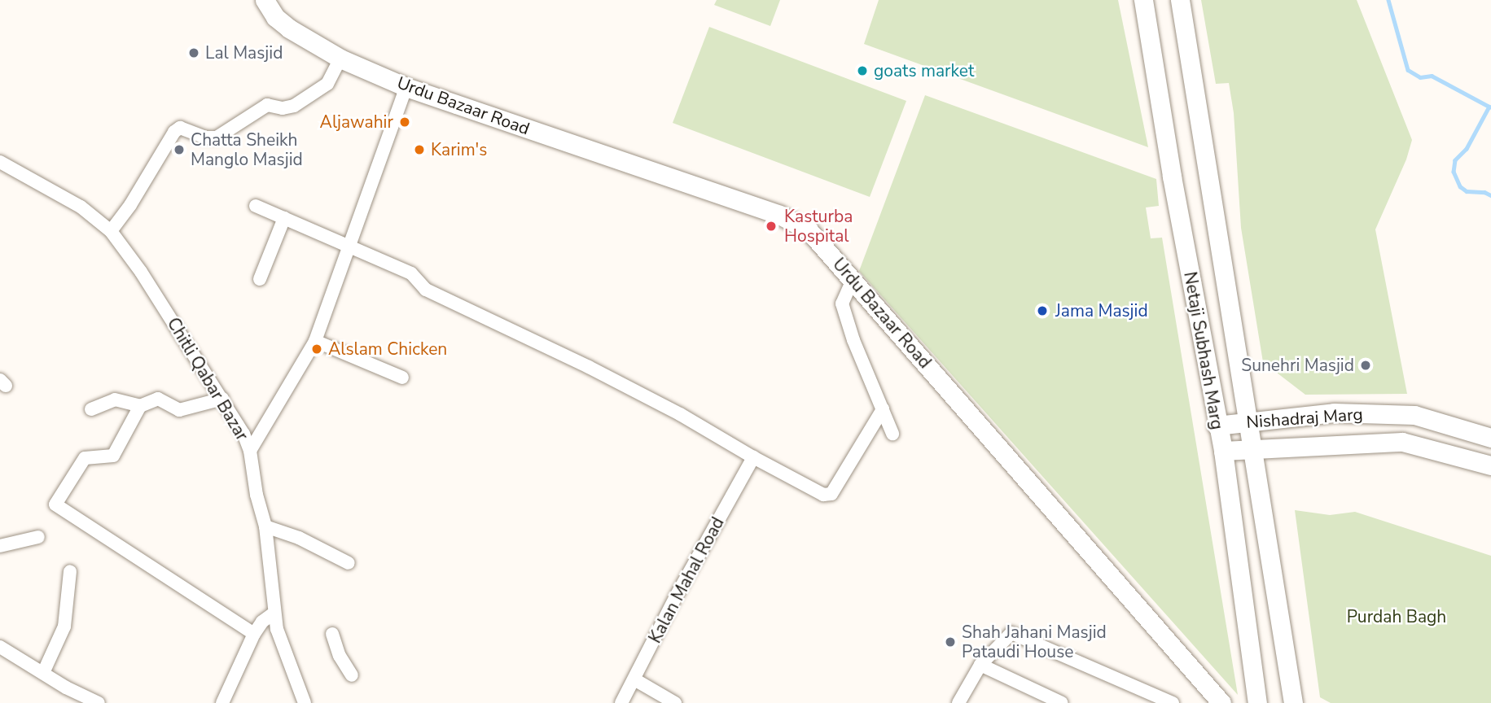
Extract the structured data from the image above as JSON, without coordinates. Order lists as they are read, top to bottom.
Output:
{
  "streets": {
    "main road": ["Urdu Bazaar Road", "Netaji Subhash Marg", "Nishadraj Marg"],
    "street": ["Chitli Qabar Bazar", "Kalan Mahal Road"]
  },
  "crossings": [
    ["Netaji Subhash Marg", "Nishadraj Marg"]
  ],
  "parks": ["Purdah Bagh"],
  "places": [
    "Lal Masjid",
    "goats market",
    "Aljawahir",
    "Chatta Sheikh Manglo Masjid",
    "Karim's",
    "Kasturba Hospital",
    "Jama Masjid",
    "Alslam Chicken",
    "Sunehri Masjid",
    "Shah Jahani Masjid Pataudi House"
  ]
}
